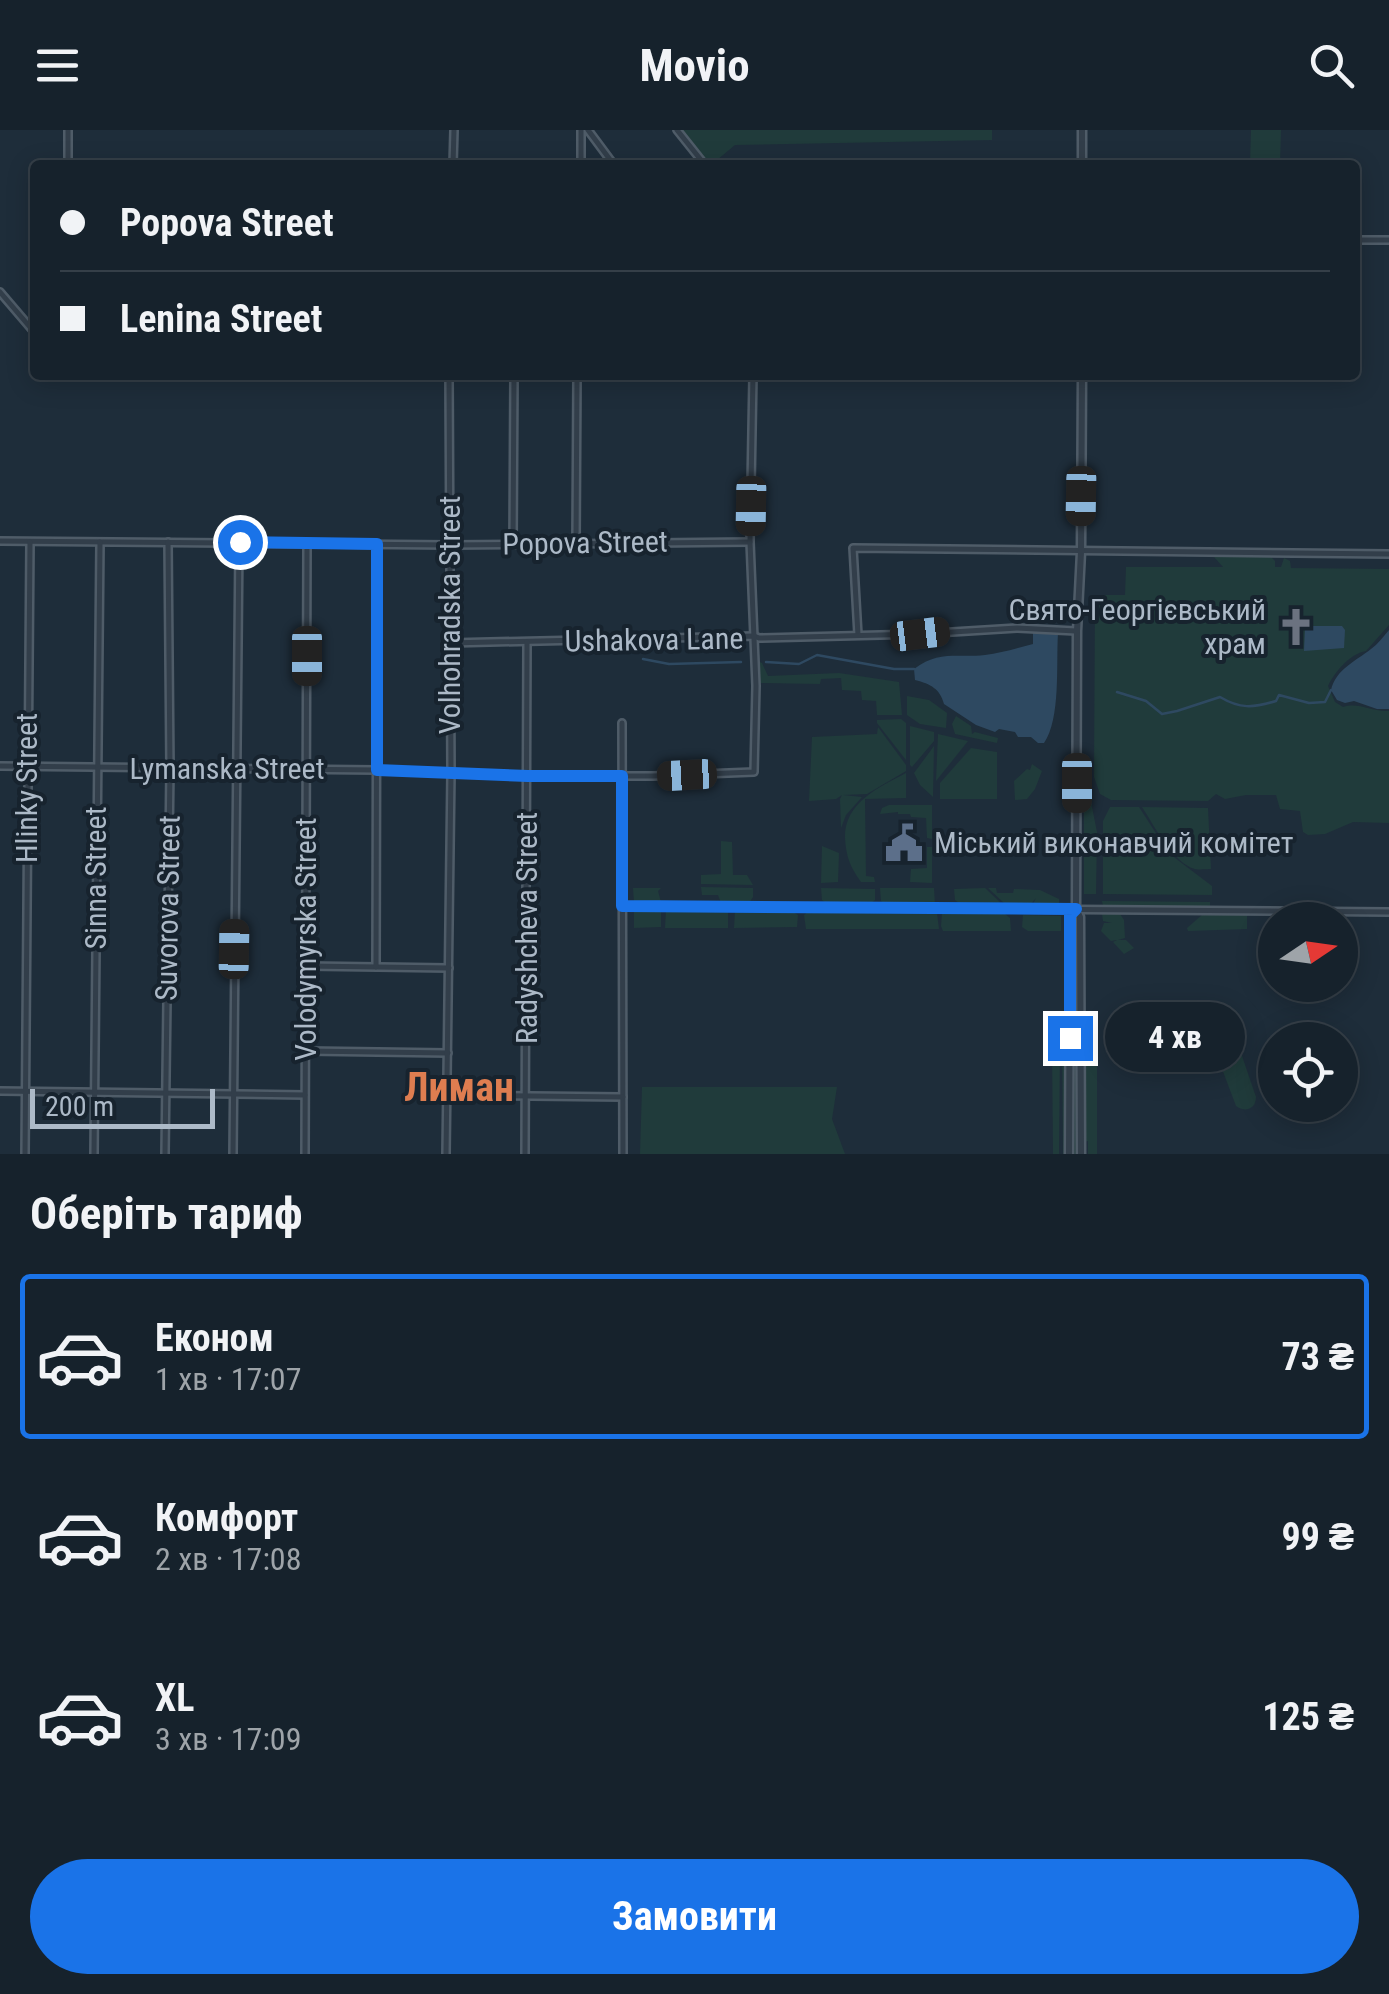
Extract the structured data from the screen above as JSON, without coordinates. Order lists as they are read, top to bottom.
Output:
{
  "streets": {
    "street": [
      "Popova Street",
      "Volhohradska Street",
      "Ushakova Lane",
      "Lymanska Street",
      "Hlinky Street",
      "Sinna Street",
      "Suvorova Street",
      "Radyshcheva Street",
      "Volodymyrska Street"
    ]
  },
  "crossings": [
    ["Popova Street", "Volhohradska Street"],
    ["Popova Street", "Hlinky Street"],
    ["Popova Street", "Sinna Street"],
    ["Popova Street", "Suvorova Street"],
    ["Popova Street", "Volodymyrska Street"],
    ["Volhohradska Street", "Ushakova Lane"],
    ["Volhohradska Street", "Lymanska Street"],
    ["Ushakova Lane", "Lymanska Street"],
    ["Ushakova Lane", "Radyshcheva Street"],
    ["Lymanska Street", "Hlinky Street"],
    ["Lymanska Street", "Sinna Street"],
    ["Lymanska Street", "Suvorova Street"],
    ["Lymanska Street", "Radyshcheva Street"],
    ["Lymanska Street", "Volodymyrska Street"]
  ],
  "districts": ["Лиман"],
  "places": {
    "church": ["Свято-Георгієвський храм"],
    "public building": ["Міський виконавчий комітет"]
  },
  "scale_bar": "200 m",
  "north": "right",
  "page": {
    "header": "Movio",
    "banner": ["Popova Street", "Lenina Street"],
    "bubble": "4 хв",
    "scale": "200 m",
    "heading": "Оберіть тариф",
    "list": [
      {
        "name": "Економ",
        "note": "1 хв · 17:07",
        "value": "73 ₴"
      },
      {
        "name": "Комфорт",
        "note": "2 хв · 17:08",
        "value": "99 ₴"
      },
      {
        "name": "XL",
        "note": "3 хв · 17:09",
        "value": "125 ₴"
      }
    ],
    "buttons": "Замовити"
  }
}
